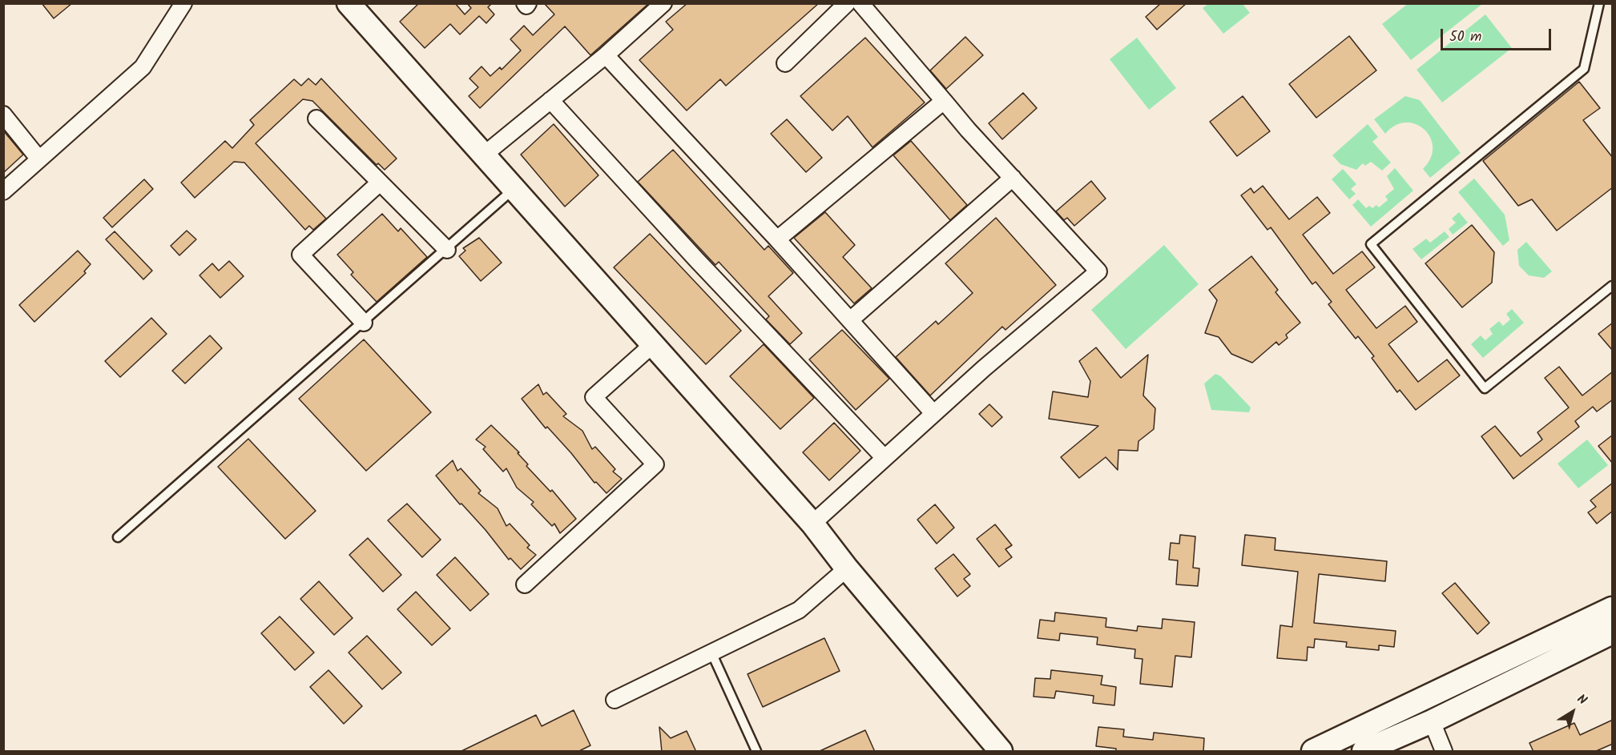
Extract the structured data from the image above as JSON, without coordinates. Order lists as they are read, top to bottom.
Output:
{
  "scale_bar": "50 m",
  "north": "top right"
}
